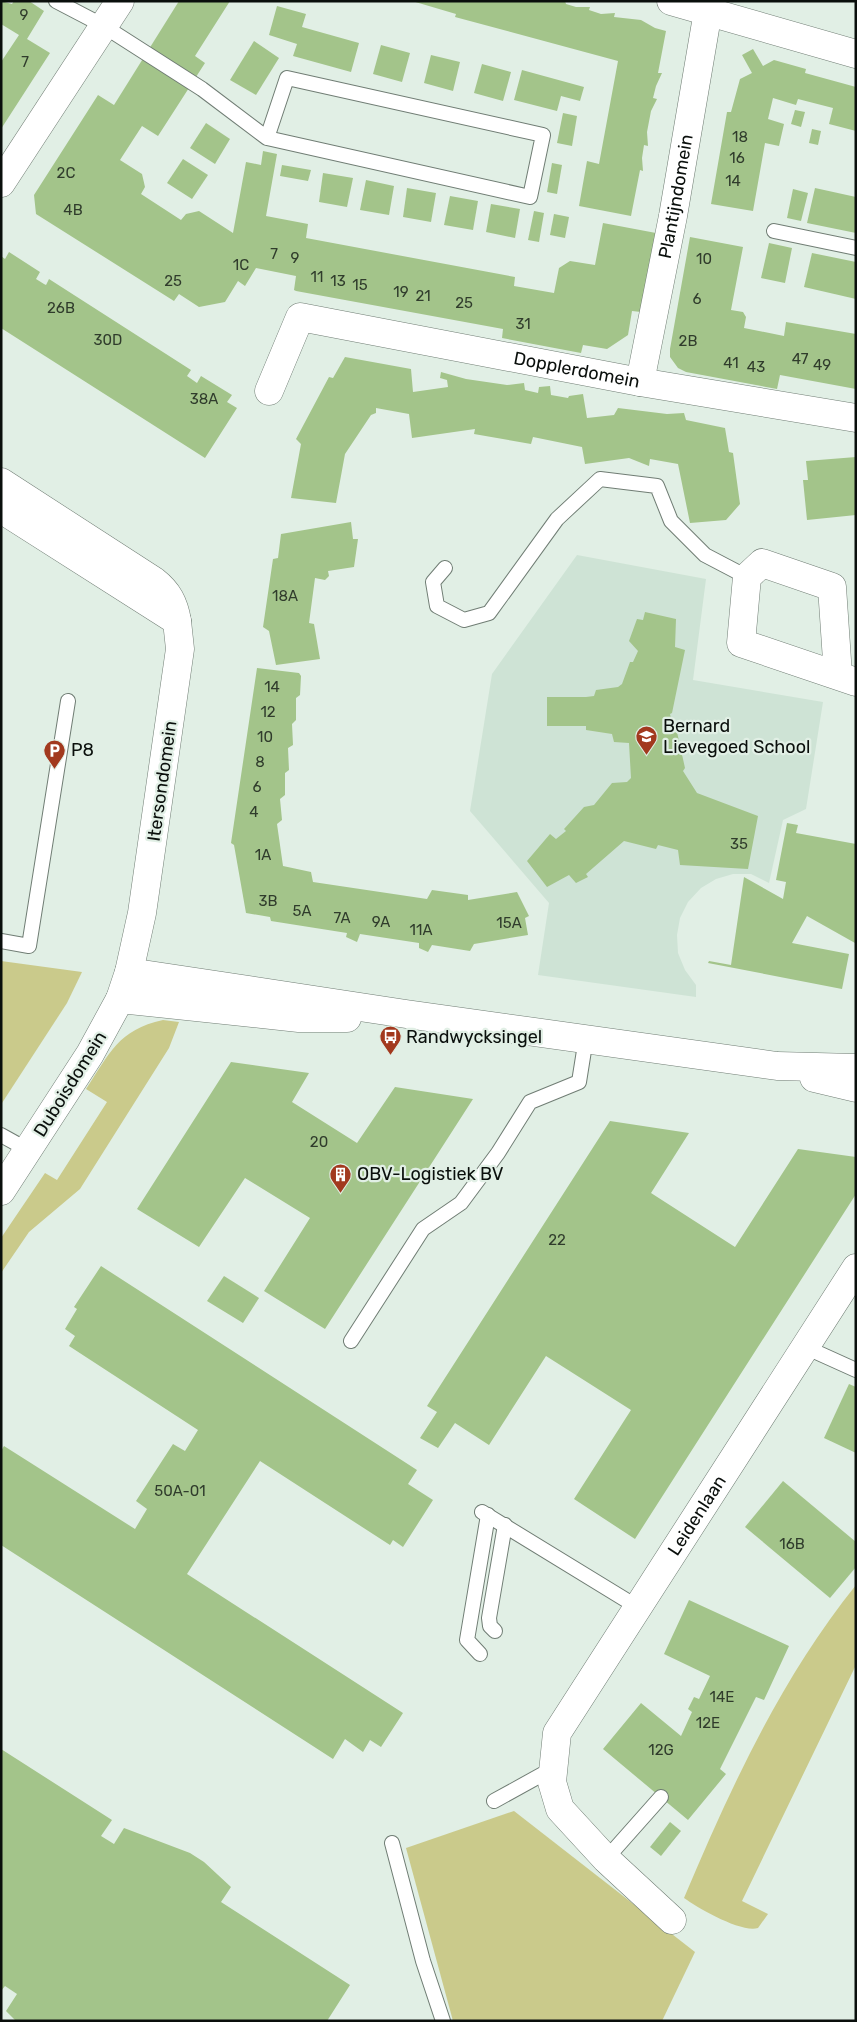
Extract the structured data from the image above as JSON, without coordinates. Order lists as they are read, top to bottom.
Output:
{
  "streets": {
    "street": [
      "Plantijndomein",
      "Dopplerdomein",
      "Itersondomein",
      "Duboisdomein",
      "Leidenlaan"
    ]
  },
  "crossings": [
    ["Plantijndomein", "Dopplerdomein"],
    ["Itersondomein", "Duboisdomein"]
  ],
  "places": {
    "school or university": ["Bernard Lievegoed School"],
    "parking": ["P8"],
    "bus stop": ["Randwycksingel"],
    "building": ["OBV-Logistiek BV"]
  },
  "house_numbers": [
    "9",
    "7",
    "18",
    "16",
    "2C",
    "14",
    "4B",
    "7",
    "9",
    "10",
    "1C",
    "11",
    "25",
    "13",
    "15",
    "19",
    "21",
    "6",
    "25",
    "26B",
    "31",
    "30D",
    "2B",
    "47",
    "41",
    "49",
    "43",
    "38A",
    "18A",
    "14",
    "12",
    "10",
    "8",
    "6",
    "4",
    "35",
    "1A",
    "3B",
    "5A",
    "7A",
    "9A",
    "15A",
    "11A",
    "20",
    "22",
    "50A-01",
    "16B",
    "14E",
    "12E",
    "12G"
  ]
}
